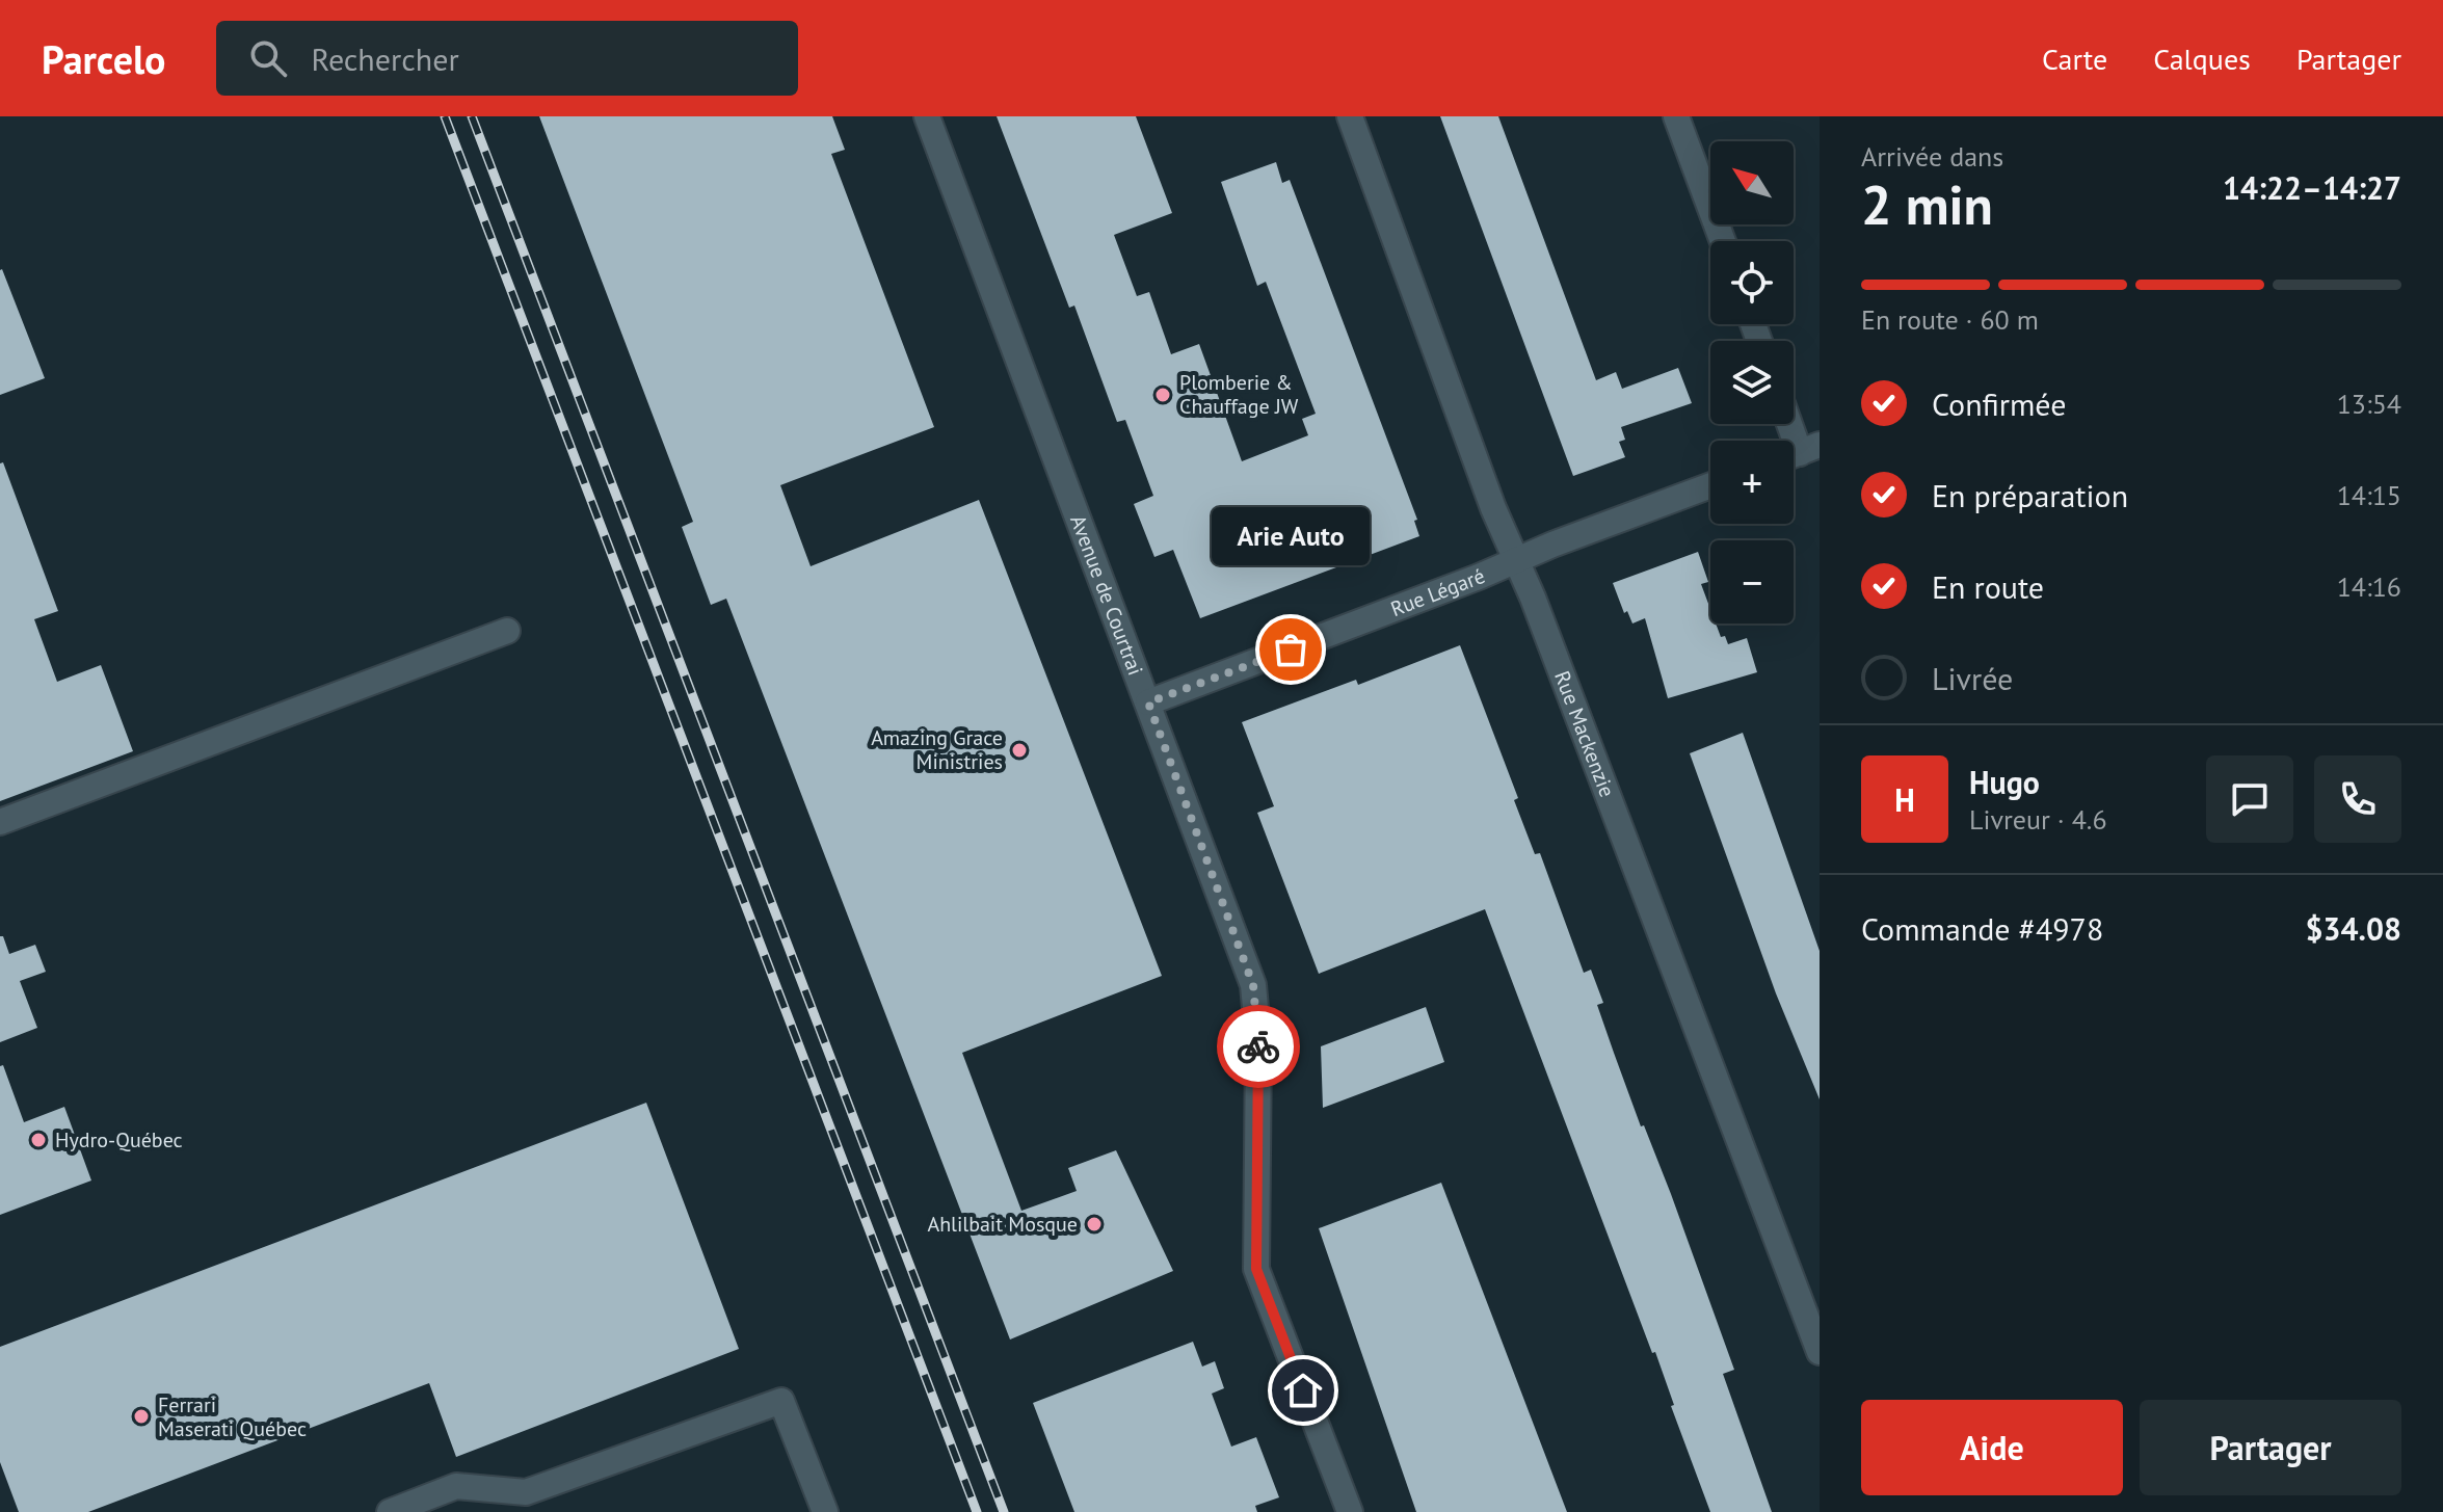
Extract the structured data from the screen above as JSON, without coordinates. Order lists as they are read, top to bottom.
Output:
{
  "streets": {
    "street": ["Rue Légaré", "Avenue de Courtrai", "Rue Mackenzie"]
  },
  "crossings": [
    ["Rue Légaré", "Avenue de Courtrai"],
    ["Rue Légaré", "Rue Mackenzie"]
  ],
  "places": [
    "Plomberie & Chauffage JW",
    "Arie Auto",
    "Amazing Grace Ministries",
    "Hydro-Québec",
    "Ahlilbait Mosque",
    "Ferrari Maserati Québec"
  ],
  "north": "top left",
  "page": {
    "header": "Parcelo",
    "search": "Rechercher",
    "nav": ["Carte", "Calques", "Partager"],
    "heading": ["2 min", "Arrivée dans", "14:22–14:27"],
    "panel": [
      "Hugo",
      "Livreur · 4.6",
      "Commande #4978",
      "$34.08"
    ],
    "map_buttons": ["+", "−"],
    "bar": "En route · 60 m",
    "list": [
      ["Confirmée", "13:54"],
      ["En préparation", "14:15"],
      ["En route", "14:16"],
      "Livrée"
    ],
    "bubble": "Arie Auto",
    "round": "H",
    "buttons": ["Aide", "Partager"]
  }
}
